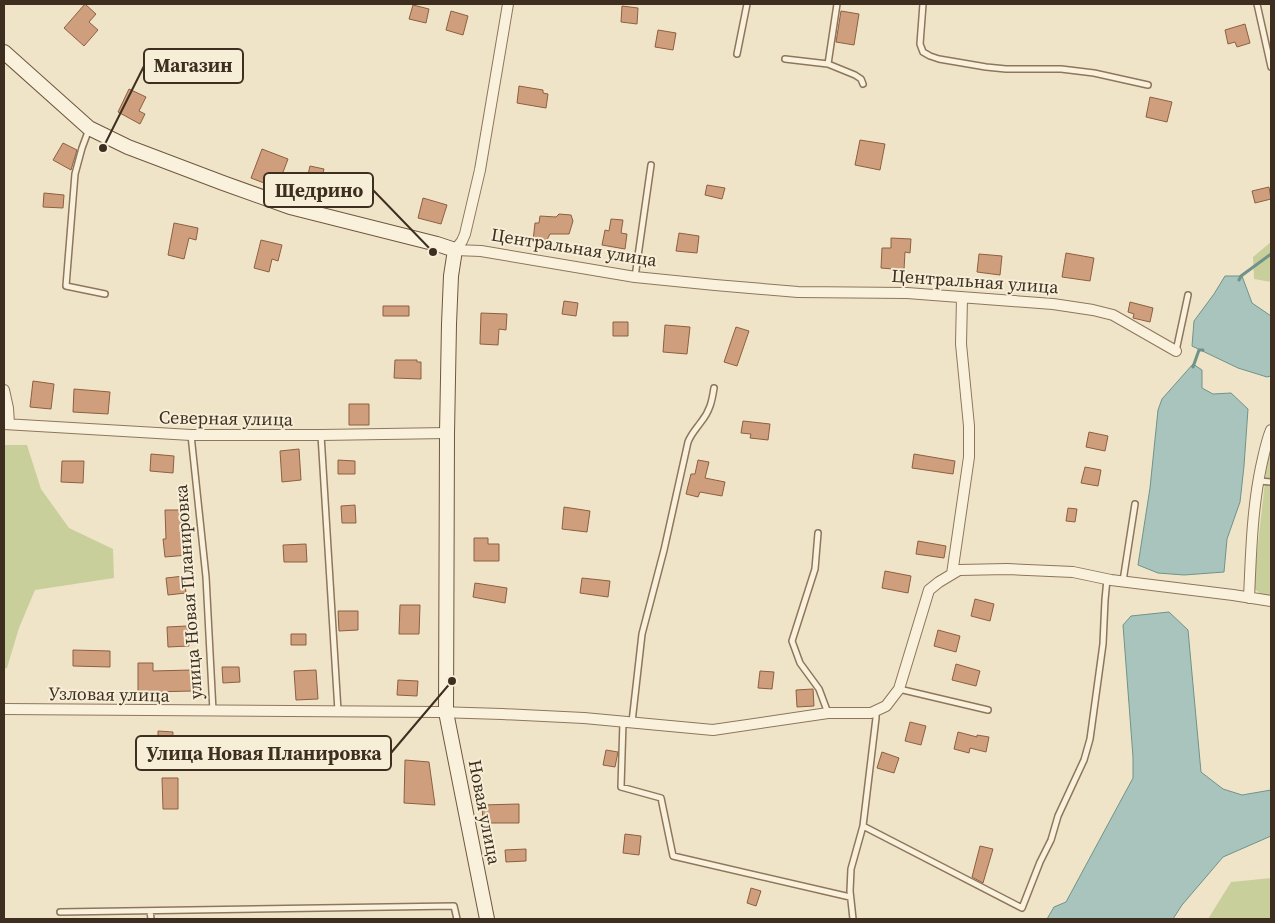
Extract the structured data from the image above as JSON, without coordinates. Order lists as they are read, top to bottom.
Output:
{
  "streets": {
    "street": [
      "Центральная улица",
      "Северная улица",
      "улица Новая Планировка",
      "Узловая улица",
      "Новая улица"
    ]
  },
  "crossings": [
    ["Центральная улица", "Новая улица"],
    ["Северная улица", "улица Новая Планировка"],
    ["Северная улица", "Новая улица"],
    ["улица Новая Планировка", "Узловая улица"],
    ["улица Новая Планировка", "Новая улица"]
  ],
  "places": ["Магазин", "Щедрино", "Улица Новая Планировка"]
}
